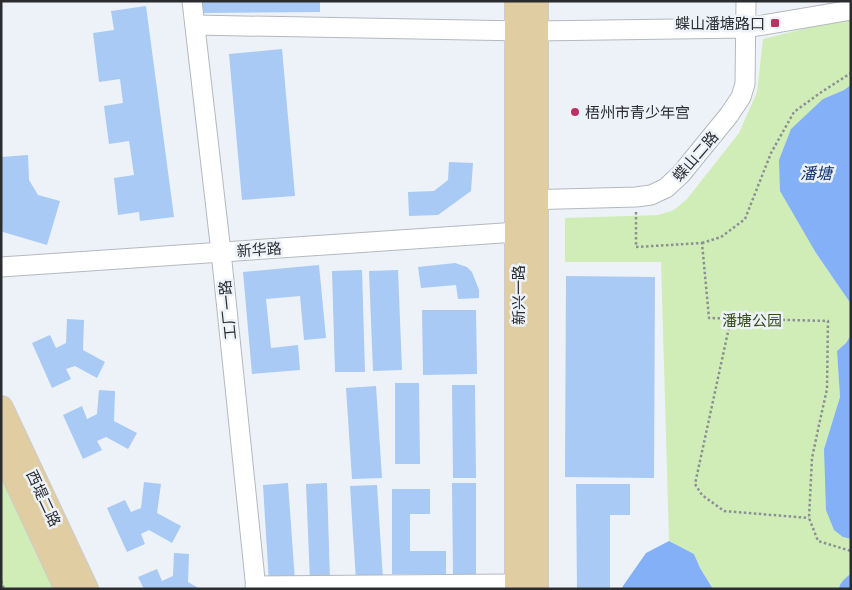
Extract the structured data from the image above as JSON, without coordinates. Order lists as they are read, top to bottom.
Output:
{
  "streets": {
    "main road": ["新兴一路", "西堤二路"],
    "street": ["蝶山二路", "新华路", "工厂一路"]
  },
  "crossings": [
    ["蝶山二路", "新兴一路"],
    ["新华路", "新兴一路"],
    ["新华路", "工厂一路"]
  ],
  "water": ["潘塘"],
  "parks": ["潘塘公园"],
  "places": {
    "transit": ["蝶山潘塘路口"],
    "other": ["梧州市青少年宫"]
  }
}
